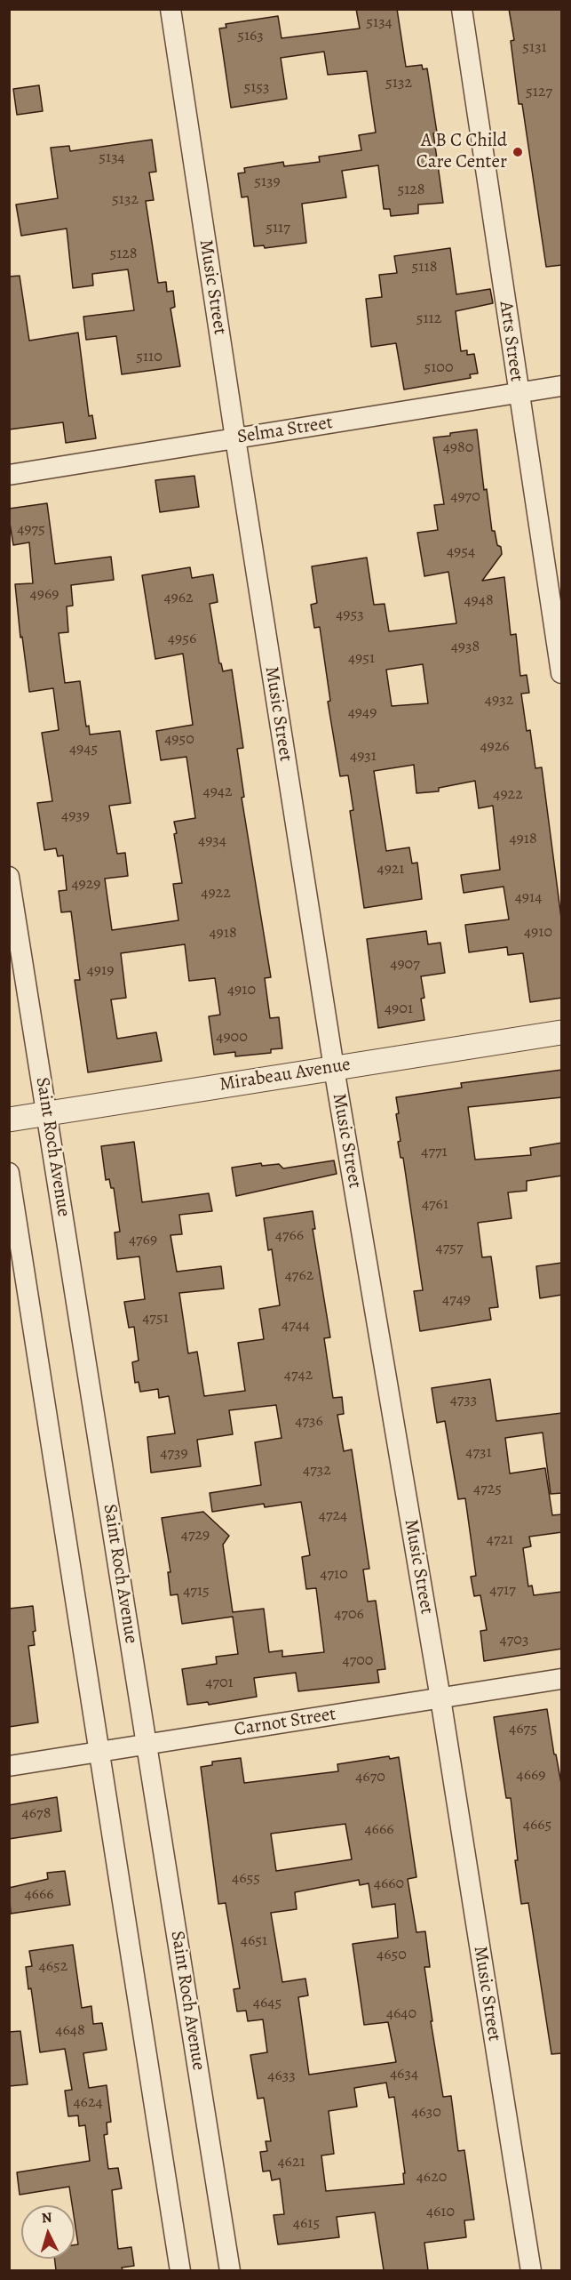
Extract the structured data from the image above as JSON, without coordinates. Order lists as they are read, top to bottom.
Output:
{
  "streets": {
    "street": [
      "Music Street",
      "Arts Street",
      "Selma Street",
      "Mirabeau Avenue",
      "Saint Roch Avenue",
      "Carnot Street"
    ]
  },
  "crossings": [
    ["Music Street", "Selma Street"],
    ["Music Street", "Mirabeau Avenue"],
    ["Music Street", "Carnot Street"],
    ["Arts Street", "Selma Street"],
    ["Mirabeau Avenue", "Saint Roch Avenue"],
    ["Saint Roch Avenue", "Carnot Street"]
  ],
  "places": ["A B C Child Care Center"],
  "house_numbers": [
    "5134",
    "5163",
    "5131",
    "5132",
    "5153",
    "5127",
    "5134",
    "5139",
    "5128",
    "5132",
    "5117",
    "5128",
    "5118",
    "5112",
    "5110",
    "5100",
    "4980",
    "4970",
    "4975",
    "4954",
    "4969",
    "4962",
    "4948",
    "4953",
    "4956",
    "4938",
    "4951",
    "4932",
    "4949",
    "4950",
    "4926",
    "4945",
    "4931",
    "4942",
    "4922",
    "4939",
    "4918",
    "4934",
    "4921",
    "4929",
    "4922",
    "4914",
    "4910",
    "4918",
    "4907",
    "4919",
    "4910",
    "4901",
    "4900",
    "4771",
    "4761",
    "4766",
    "4769",
    "4757",
    "4762",
    "4749",
    "4751",
    "4744",
    "4742",
    "4733",
    "4736",
    "4731",
    "4739",
    "4732",
    "4725",
    "4724",
    "4729",
    "4721",
    "4710",
    "4717",
    "4715",
    "4706",
    "4703",
    "4700",
    "4701",
    "4675",
    "4669",
    "4670",
    "4678",
    "4665",
    "4666",
    "4655",
    "4660",
    "4666",
    "4651",
    "4650",
    "4652",
    "4645",
    "4640",
    "4648",
    "4634",
    "4633",
    "4624",
    "4630",
    "4621",
    "4620",
    "4610",
    "4615"
  ],
  "north": "top"
}
